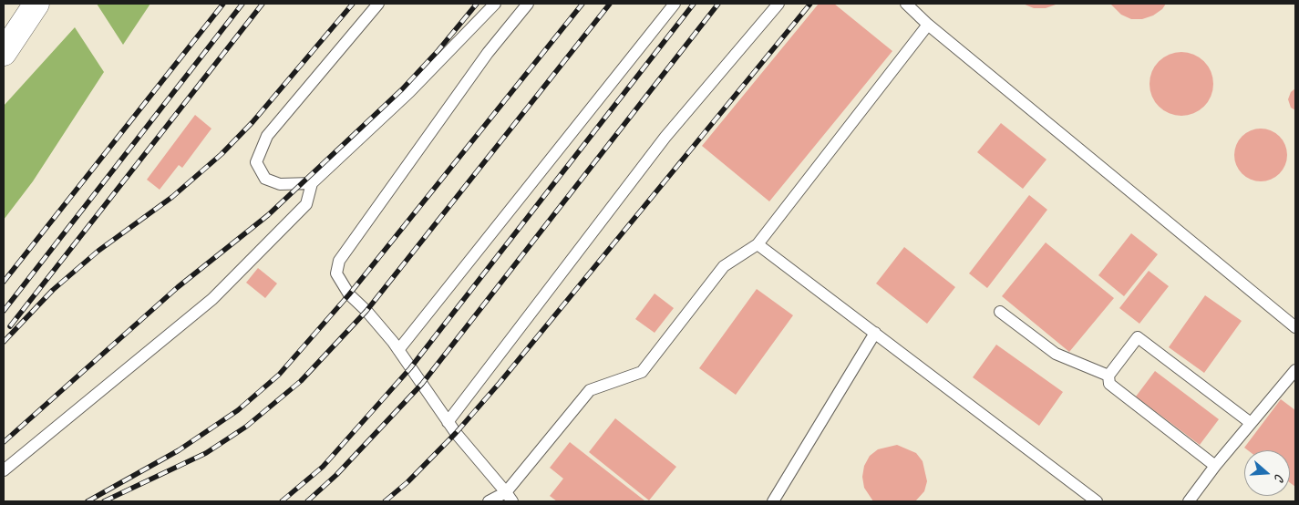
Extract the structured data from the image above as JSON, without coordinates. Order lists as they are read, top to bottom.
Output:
{
  "north": "right"
}
